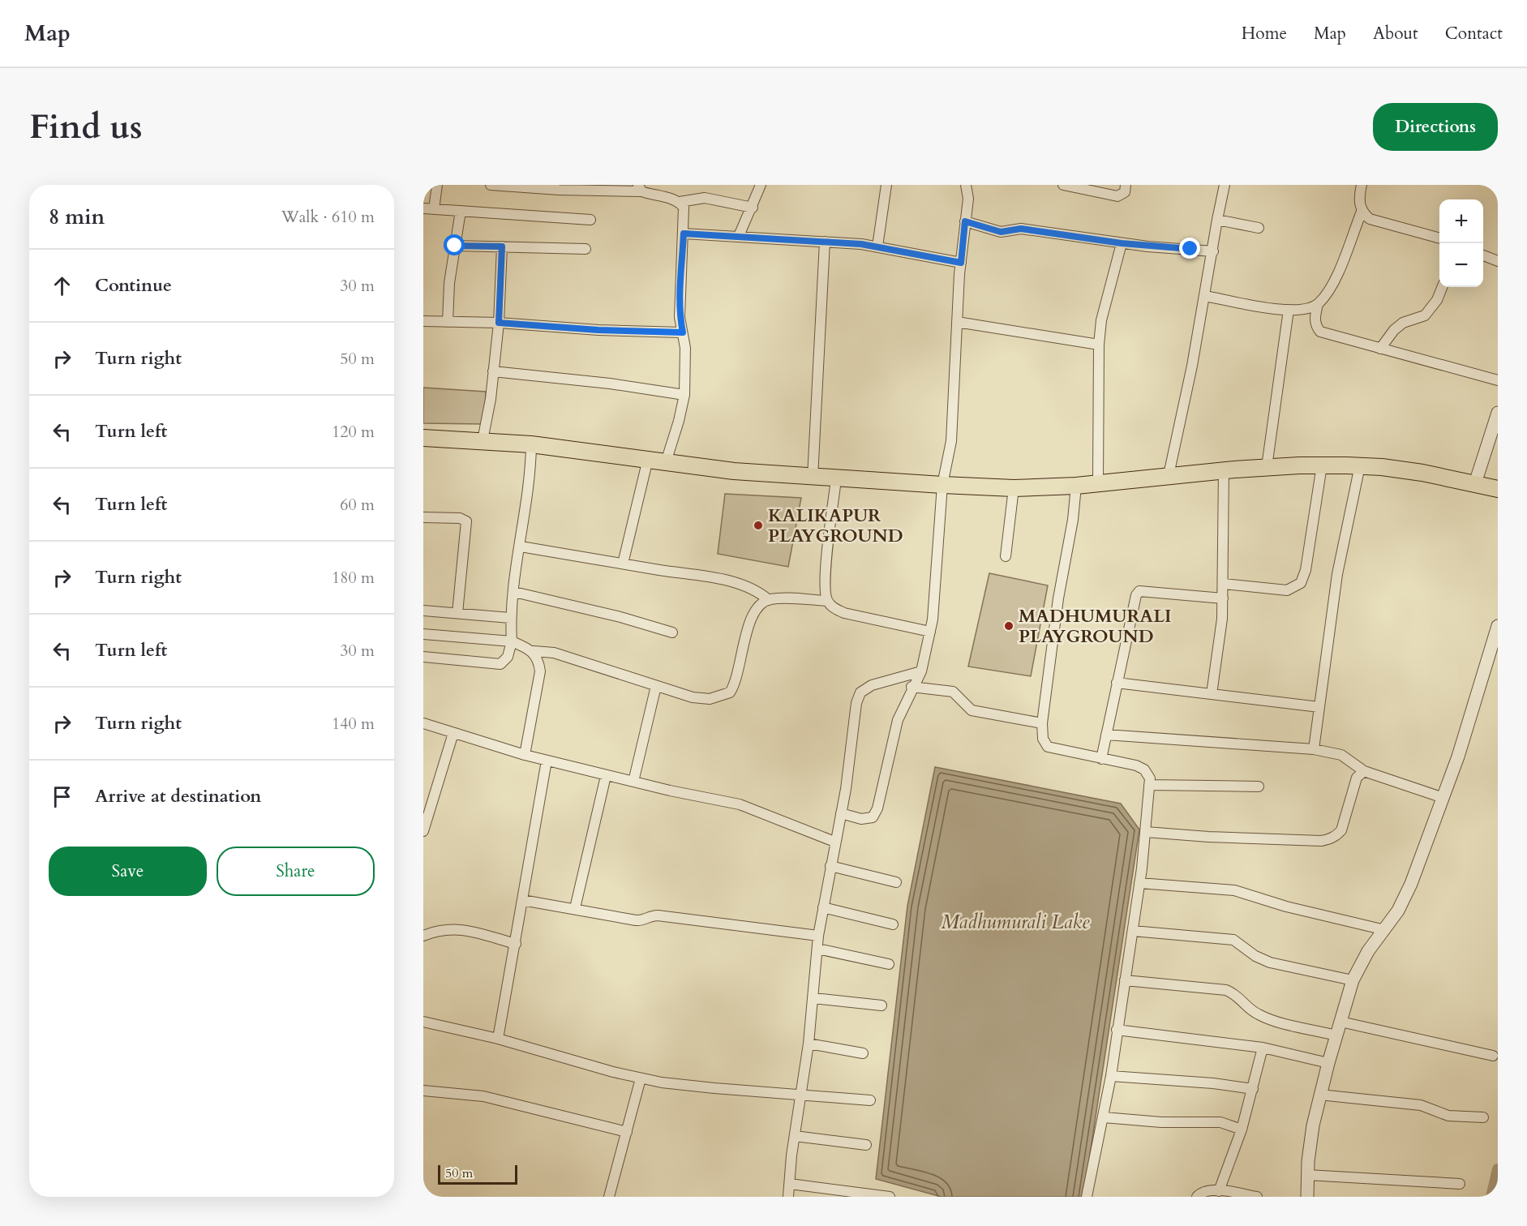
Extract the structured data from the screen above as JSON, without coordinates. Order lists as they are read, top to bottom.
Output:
{
  "water": ["Madhumurali Lake"],
  "places": ["KALIKAPUR PLAYGROUND", "MADHUMURALI PLAYGROUND"],
  "scale_bar": "50 m",
  "page": {
    "header": "Map",
    "nav": [
      "Home",
      "Map",
      "About",
      "Contact"
    ],
    "buttons": [
      "Directions",
      ["Save", "Share"]
    ],
    "title": "Find us",
    "heading": ["8 min", "Walk · 610 m"],
    "map_buttons": ["+", "−"],
    "list": [
      ["Continue", "30 m"],
      ["Turn right", "50 m"],
      ["Turn left", "120 m"],
      ["Turn left", "60 m"],
      ["Turn right", "180 m"],
      ["Turn left", "30 m"],
      ["Turn right", "140 m"],
      "Arrive at destination"
    ],
    "scale": "50 m"
  }
}
